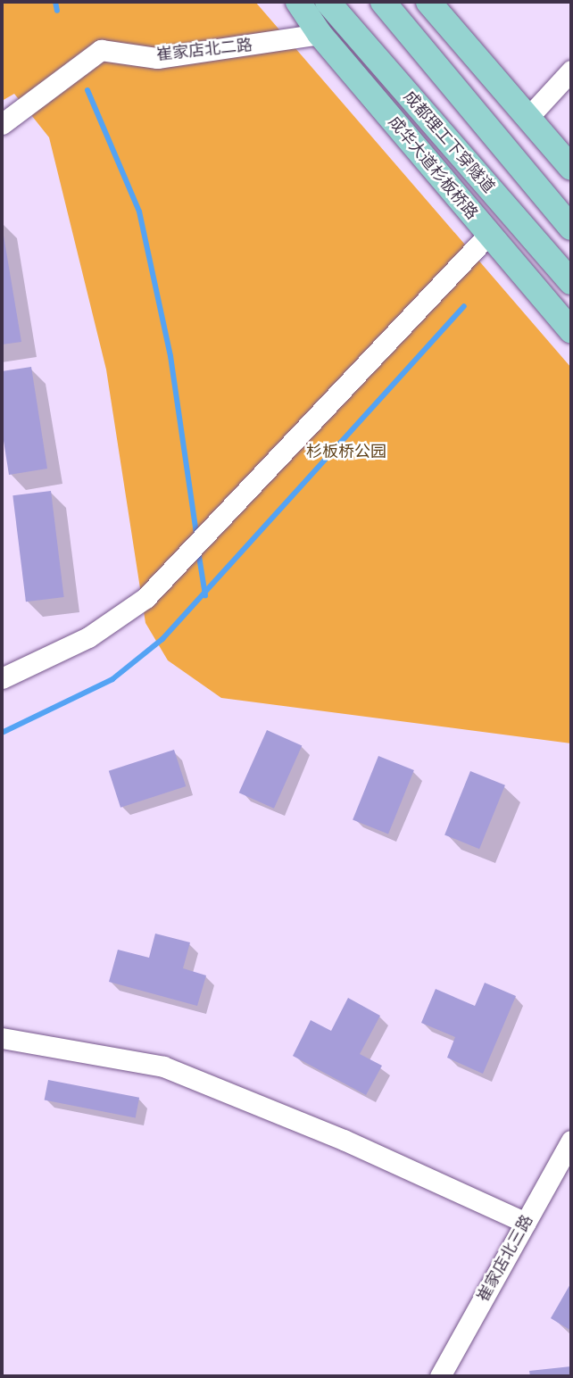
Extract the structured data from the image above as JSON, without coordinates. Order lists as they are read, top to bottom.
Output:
{
  "streets": {
    "main road": ["成都理工下穿隧道", "成华大道杉板桥路"],
    "street": ["崔家店北二路", "崔家店北三路"]
  },
  "crossings": [
    ["崔家店北二路", "成华大道杉板桥路"]
  ],
  "parks": ["杉板桥公园"]
}
